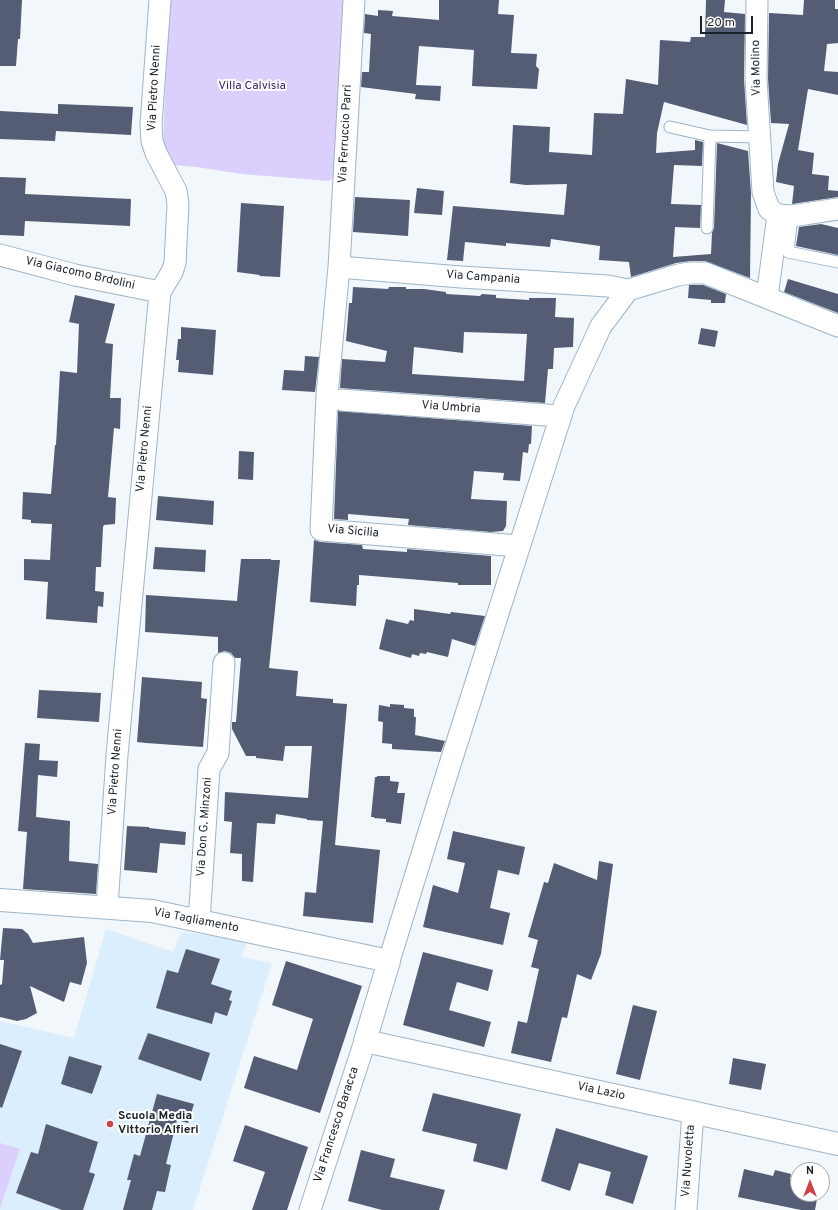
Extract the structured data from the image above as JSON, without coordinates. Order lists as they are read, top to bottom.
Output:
{
  "streets": {
    "main road": ["Via Tagliamento", "Via Lazio"],
    "street": [
      "Via Molino",
      "Via Pietro Nenni",
      "Via Ferruccio Parri",
      "Via Giacomo Brdolini",
      "Via Campania",
      "Via Umbria",
      "Via Sicilia",
      "Via Don G. Minzoni",
      "Via Francesco Baracca",
      "Via Nuvoletta"
    ]
  },
  "crossings": [
    ["Via Pietro Nenni", "Via Giacomo Brdolini"],
    ["Via Pietro Nenni", "Via Tagliamento"],
    ["Via Ferruccio Parri", "Via Campania"],
    ["Via Ferruccio Parri", "Via Umbria"],
    ["Via Ferruccio Parri", "Via Sicilia"],
    ["Via Umbria", "Via Sicilia"],
    ["Via Don G. Minzoni", "Via Tagliamento"],
    ["Via Lazio", "Via Francesco Baracca"],
    ["Via Lazio", "Via Nuvoletta"]
  ],
  "parks": ["Villa Calvisia"],
  "places": ["Scuola Media Vittorio Alfieri"],
  "scale_bar": "20 m",
  "north": "top"
}
